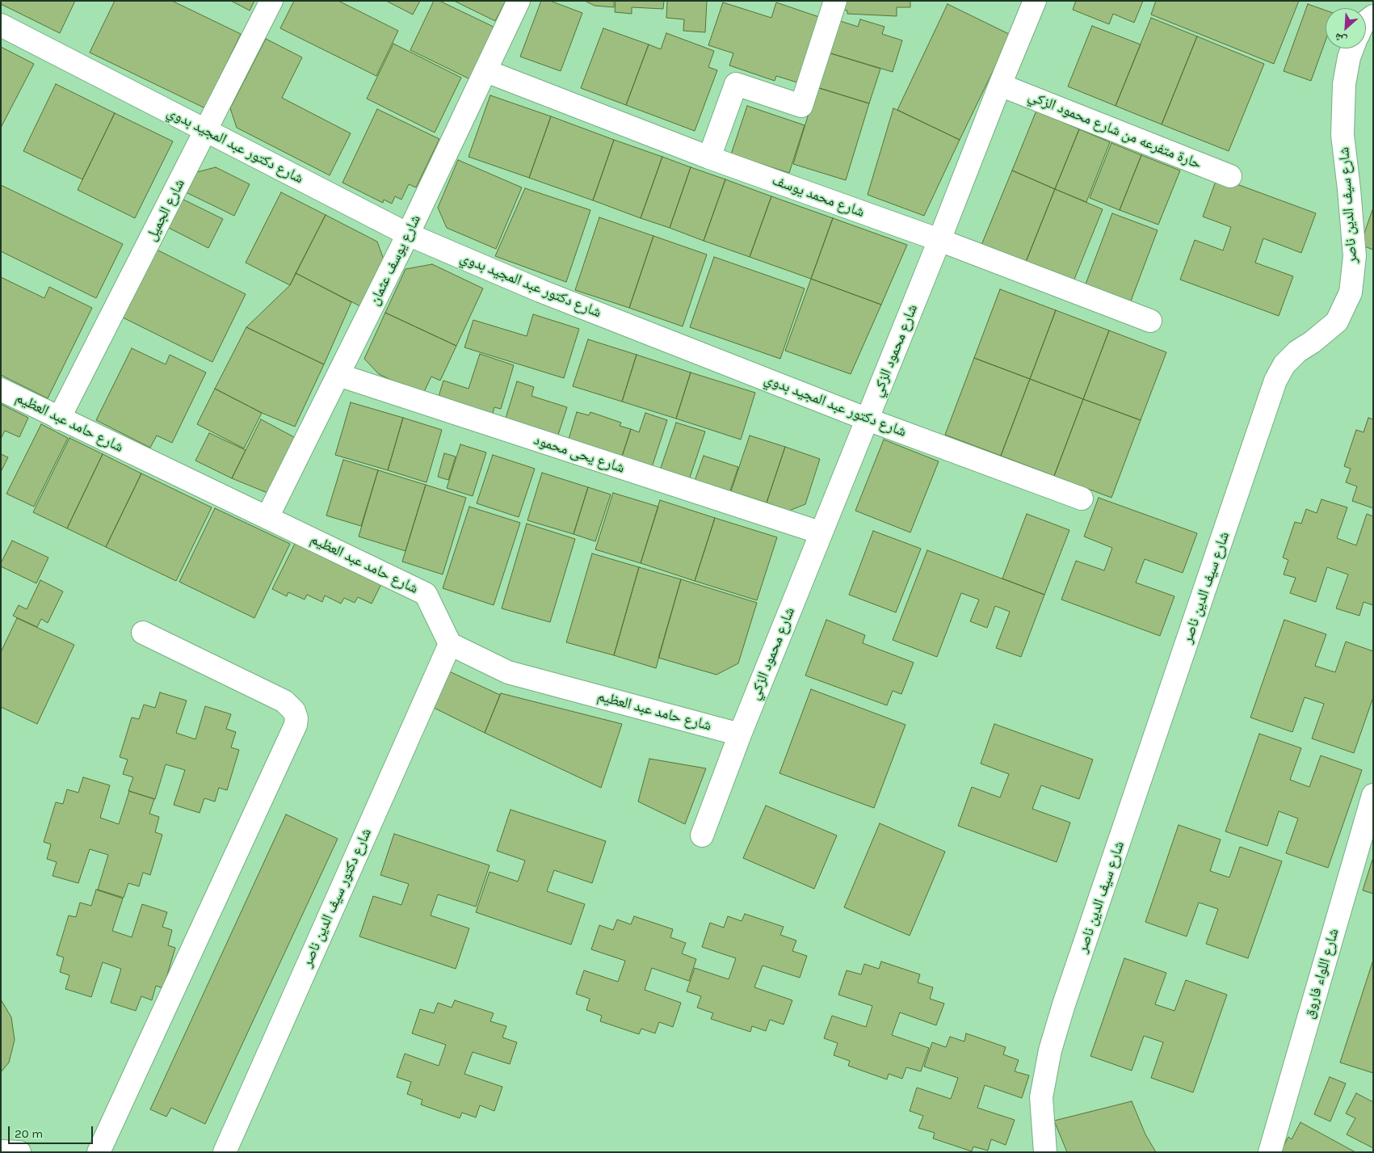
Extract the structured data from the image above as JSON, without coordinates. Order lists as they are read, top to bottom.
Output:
{
  "streets": {
    "street": [
      "حارة متفرعه من شارع محمود الزكي",
      "شارع دكتور عبد المجيد بدوي",
      "شارع محمد يوسف",
      "شارع سيف الدين ناصر",
      "شارع الجميل",
      "شارع يوسف عثمان",
      "شارع محمود الزكي",
      "شارع حامد عبد العظيم",
      "شارع يحى محمود",
      "شارع دكتور سيف الدين ناصر",
      "شارع اللواء فاروق"
    ]
  },
  "crossings": [
    ["حارة متفرعه من شارع محمود الزكي", "شارع محمود الزكي"],
    ["شارع دكتور عبد المجيد بدوي", "شارع الجميل"],
    ["شارع دكتور عبد المجيد بدوي", "شارع يوسف عثمان"],
    ["شارع دكتور عبد المجيد بدوي", "شارع محمود الزكي"],
    ["شارع محمد يوسف", "شارع يوسف عثمان"],
    ["شارع محمد يوسف", "شارع محمود الزكي"],
    ["شارع الجميل", "شارع حامد عبد العظيم"],
    ["شارع يوسف عثمان", "شارع حامد عبد العظيم"],
    ["شارع يوسف عثمان", "شارع يحى محمود"],
    ["شارع محمود الزكي", "شارع حامد عبد العظيم"],
    ["شارع محمود الزكي", "شارع يحى محمود"],
    ["شارع حامد عبد العظيم", "شارع دكتور سيف الدين ناصر"]
  ],
  "scale_bar": "20 m",
  "north": "bottom left"
}
